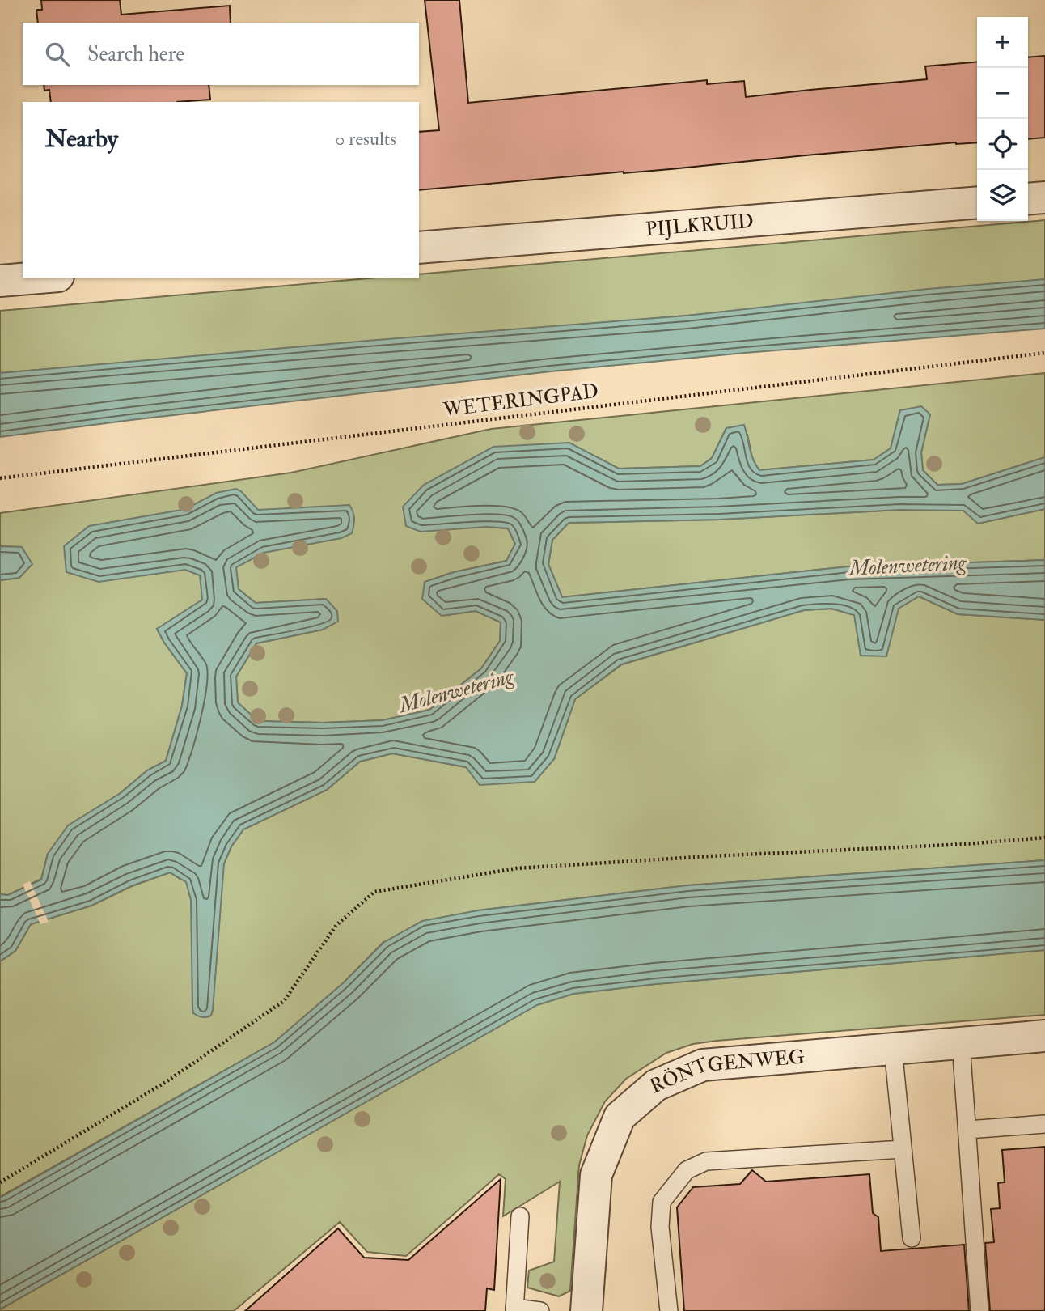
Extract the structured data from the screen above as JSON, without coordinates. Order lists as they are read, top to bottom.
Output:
{
  "streets": {
    "street": ["PIJLKRUID", "RÖNTGENWEG"],
    "path": ["WETERINGPAD"]
  },
  "water": ["Molenwetering"],
  "page": {
    "map_buttons": ["+", "−"],
    "search": "Search here",
    "heading": ["Nearby", "0 results"]
  }
}
